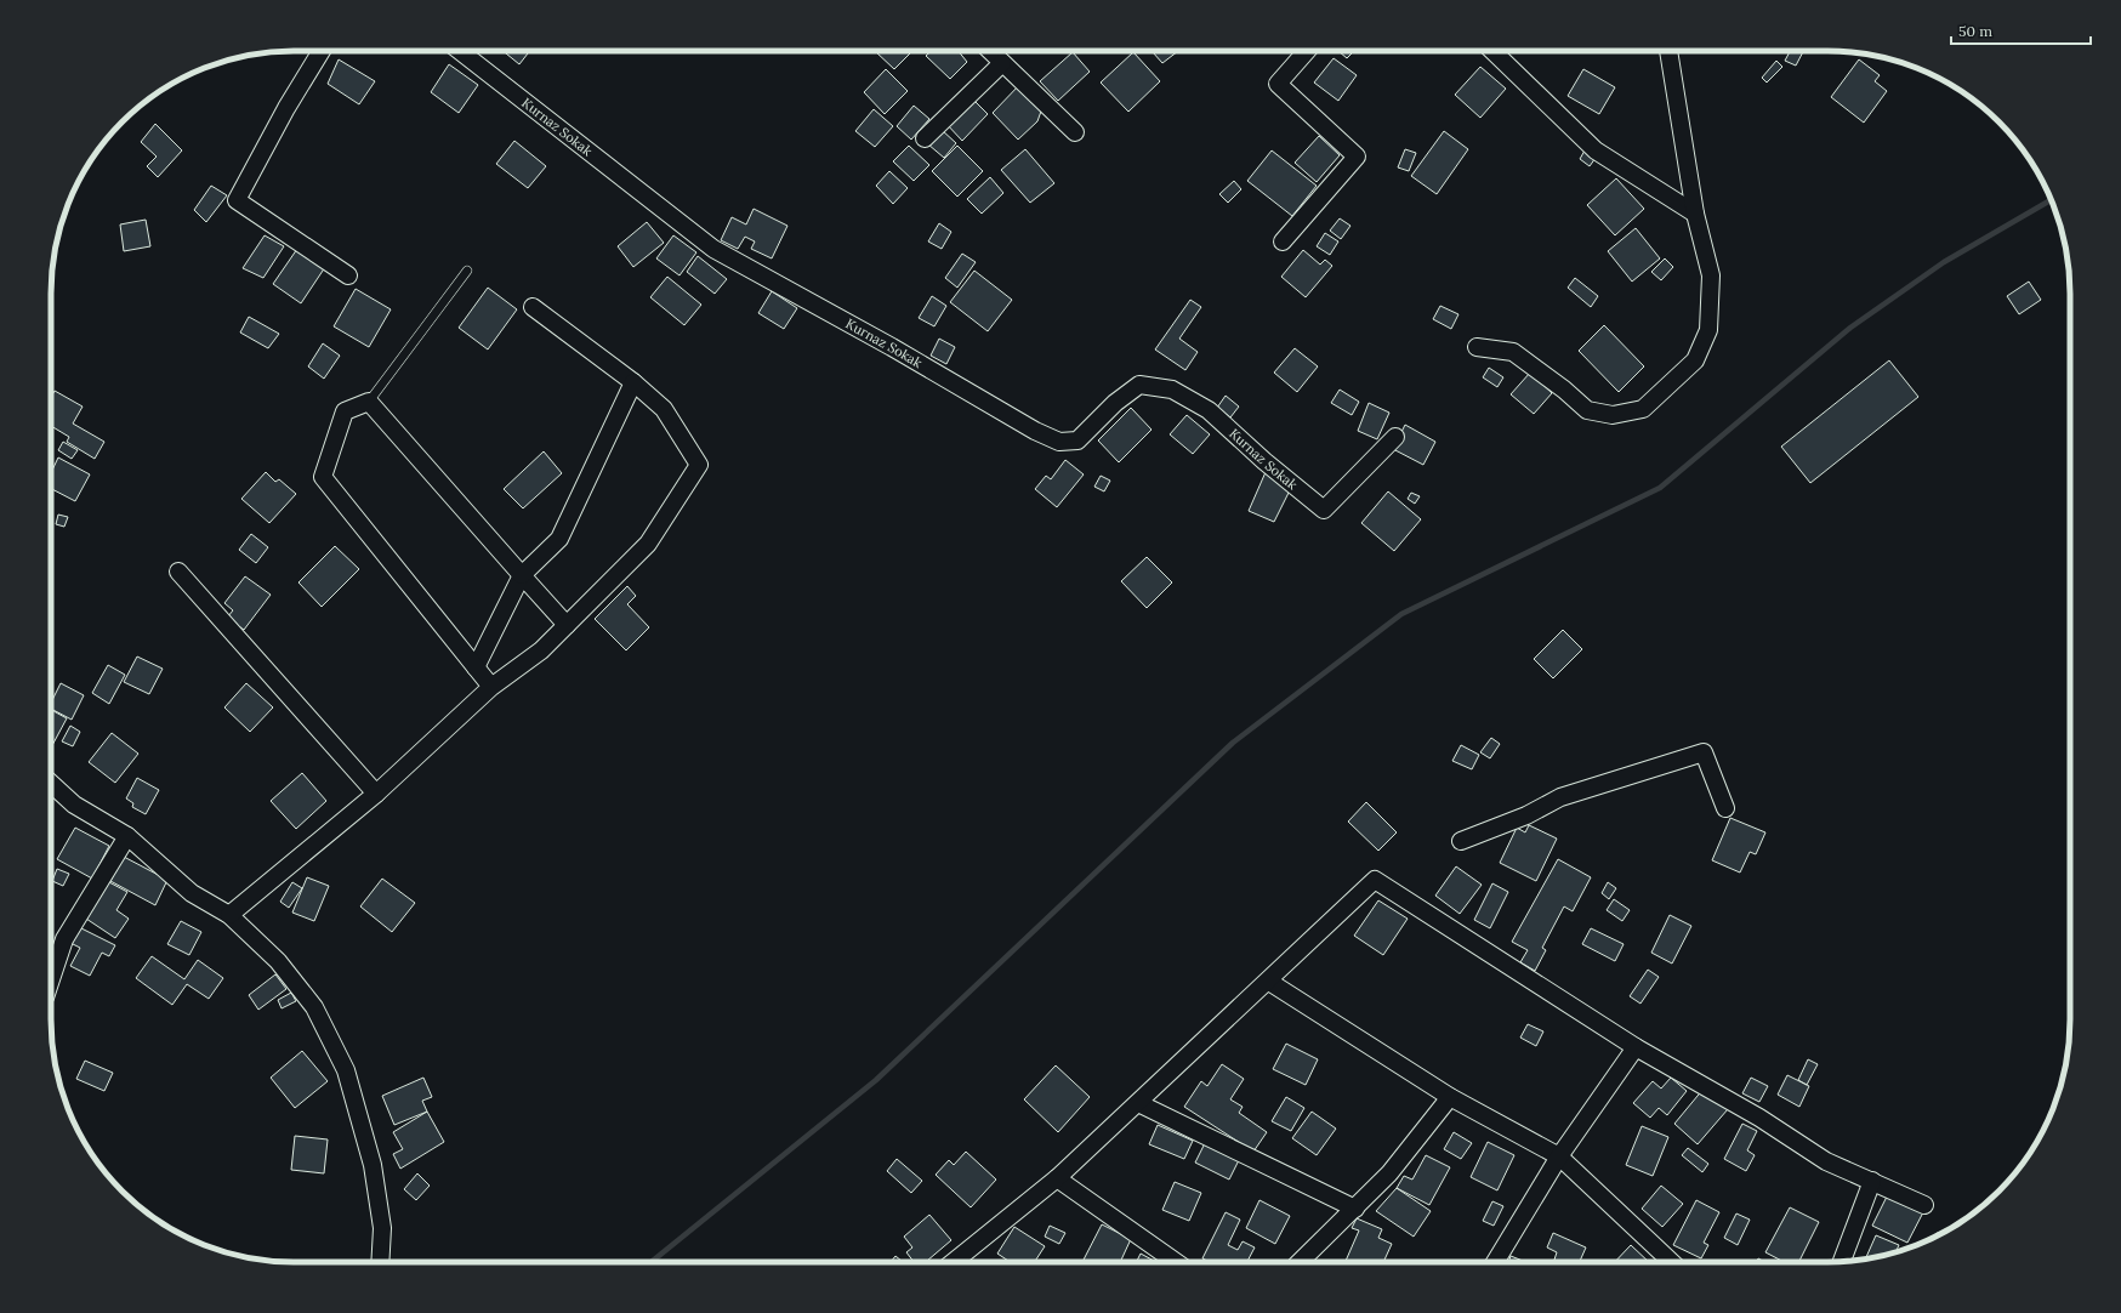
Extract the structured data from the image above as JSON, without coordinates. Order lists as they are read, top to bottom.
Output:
{
  "streets": {
    "street": ["Kurnaz Sokak"]
  },
  "scale_bar": "50 m"
}
